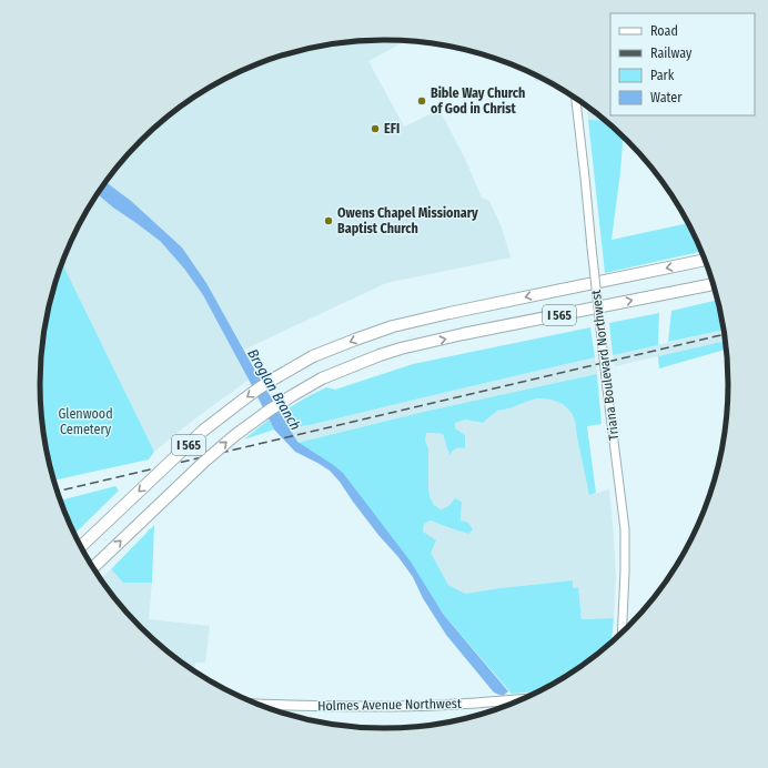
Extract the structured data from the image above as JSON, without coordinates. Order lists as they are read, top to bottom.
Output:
{
  "streets": {
    "highway": ["I 565"],
    "main road": ["Holmes Avenue Northwest"],
    "street": ["Triana Boulevard Northwest"]
  },
  "water": ["Broglan Branch"],
  "parks": ["Glenwood Cemetery"],
  "places": ["Bible Way Church of God in Christ", "EFI", "Owens Chapel Missionary Baptist Church"],
  "legend": [
    "Road",
    "Railway",
    "Park",
    "Water"
  ]
}
